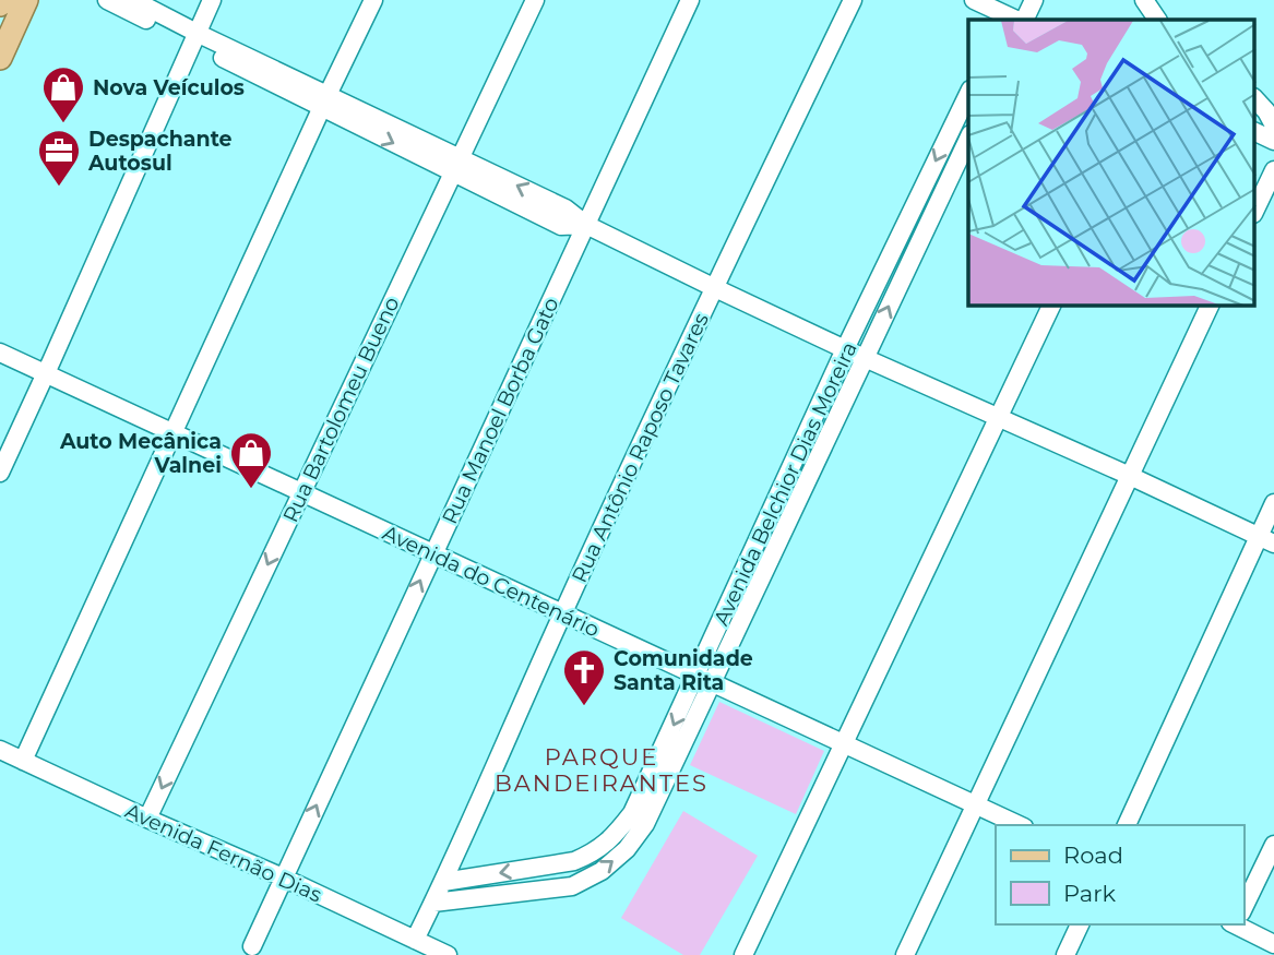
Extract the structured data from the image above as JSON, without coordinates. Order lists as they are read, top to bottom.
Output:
{
  "streets": {
    "street": [
      "Rua Bartolomeu Bueno",
      "Rua Manoel Borba Gato",
      "Rua Antônio Raposo Tavares",
      "Avenida Belchior Dias Moreira",
      "Avenida do Centenário",
      "Avenida Fernão Dias"
    ]
  },
  "crossings": [
    ["Rua Bartolomeu Bueno", "Avenida do Centenário"],
    ["Rua Bartolomeu Bueno", "Avenida Fernão Dias"],
    ["Rua Manoel Borba Gato", "Avenida do Centenário"],
    ["Rua Manoel Borba Gato", "Avenida Fernão Dias"],
    ["Rua Antônio Raposo Tavares", "Avenida Belchior Dias Moreira"],
    ["Rua Antônio Raposo Tavares", "Avenida do Centenário"],
    ["Rua Antônio Raposo Tavares", "Avenida Fernão Dias"],
    ["Avenida Belchior Dias Moreira", "Avenida do Centenário"]
  ],
  "districts": ["PARQUE BANDEIRANTES"],
  "places": {
    "shop": ["Nova Veículos", "Auto Mecânica Valnei"],
    "office": ["Despachante Autosul"],
    "church": ["Comunidade Santa Rita"]
  },
  "legend": ["Road", "Park"]
}
